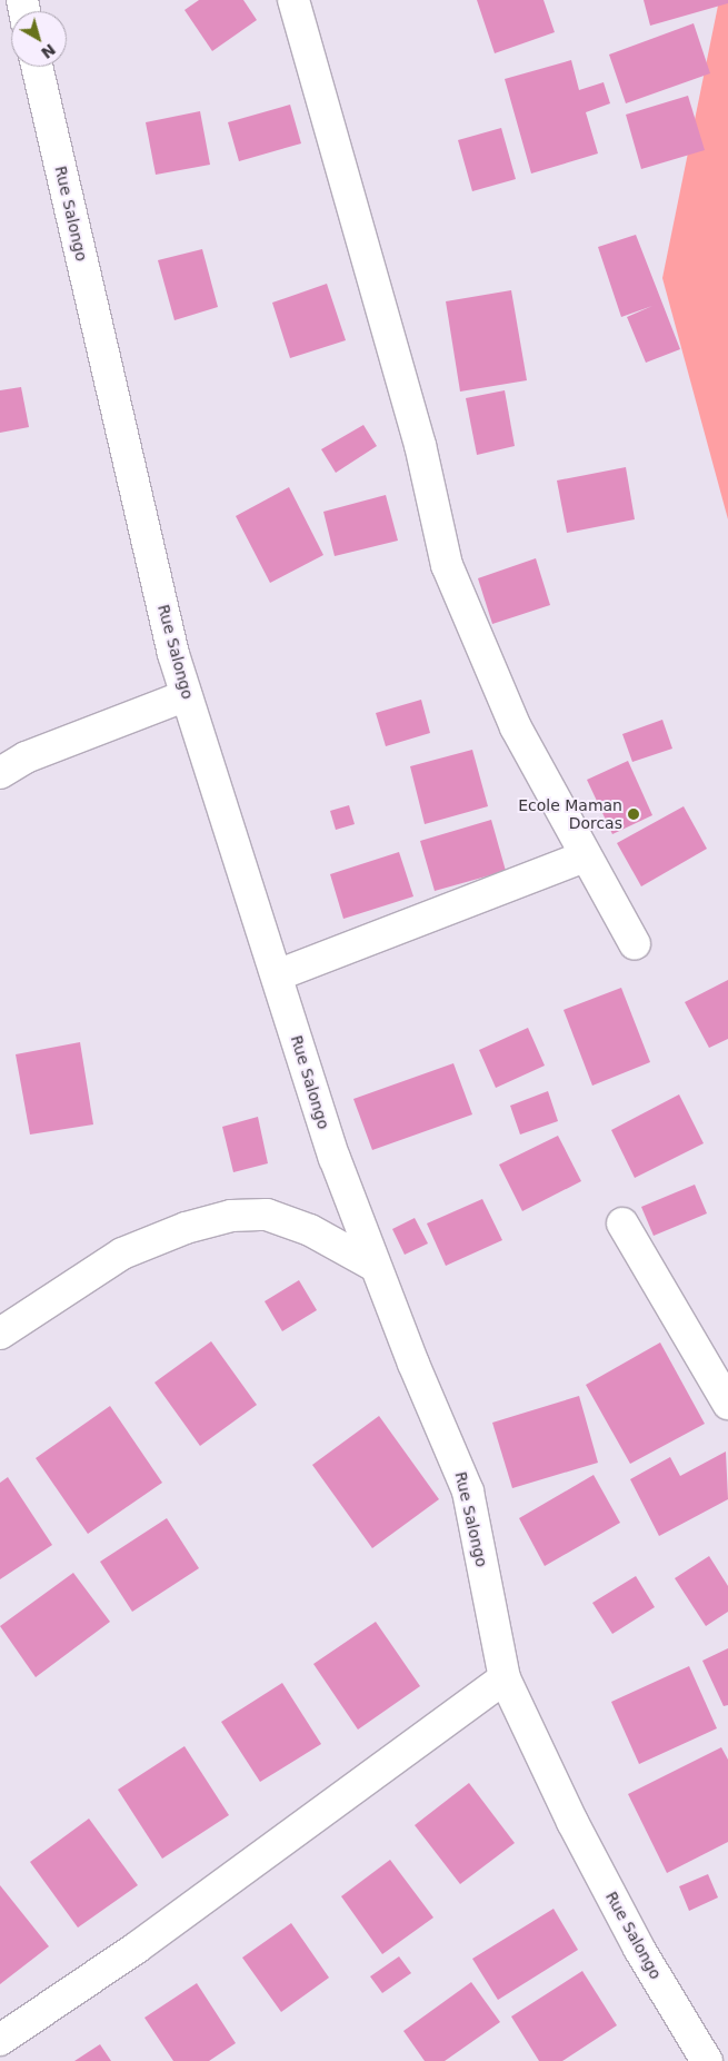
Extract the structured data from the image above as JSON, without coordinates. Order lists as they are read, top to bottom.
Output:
{
  "streets": {
    "street": ["Rue Salongo"]
  },
  "places": ["Ecole Maman Dorcas"],
  "north": "bottom right"
}
